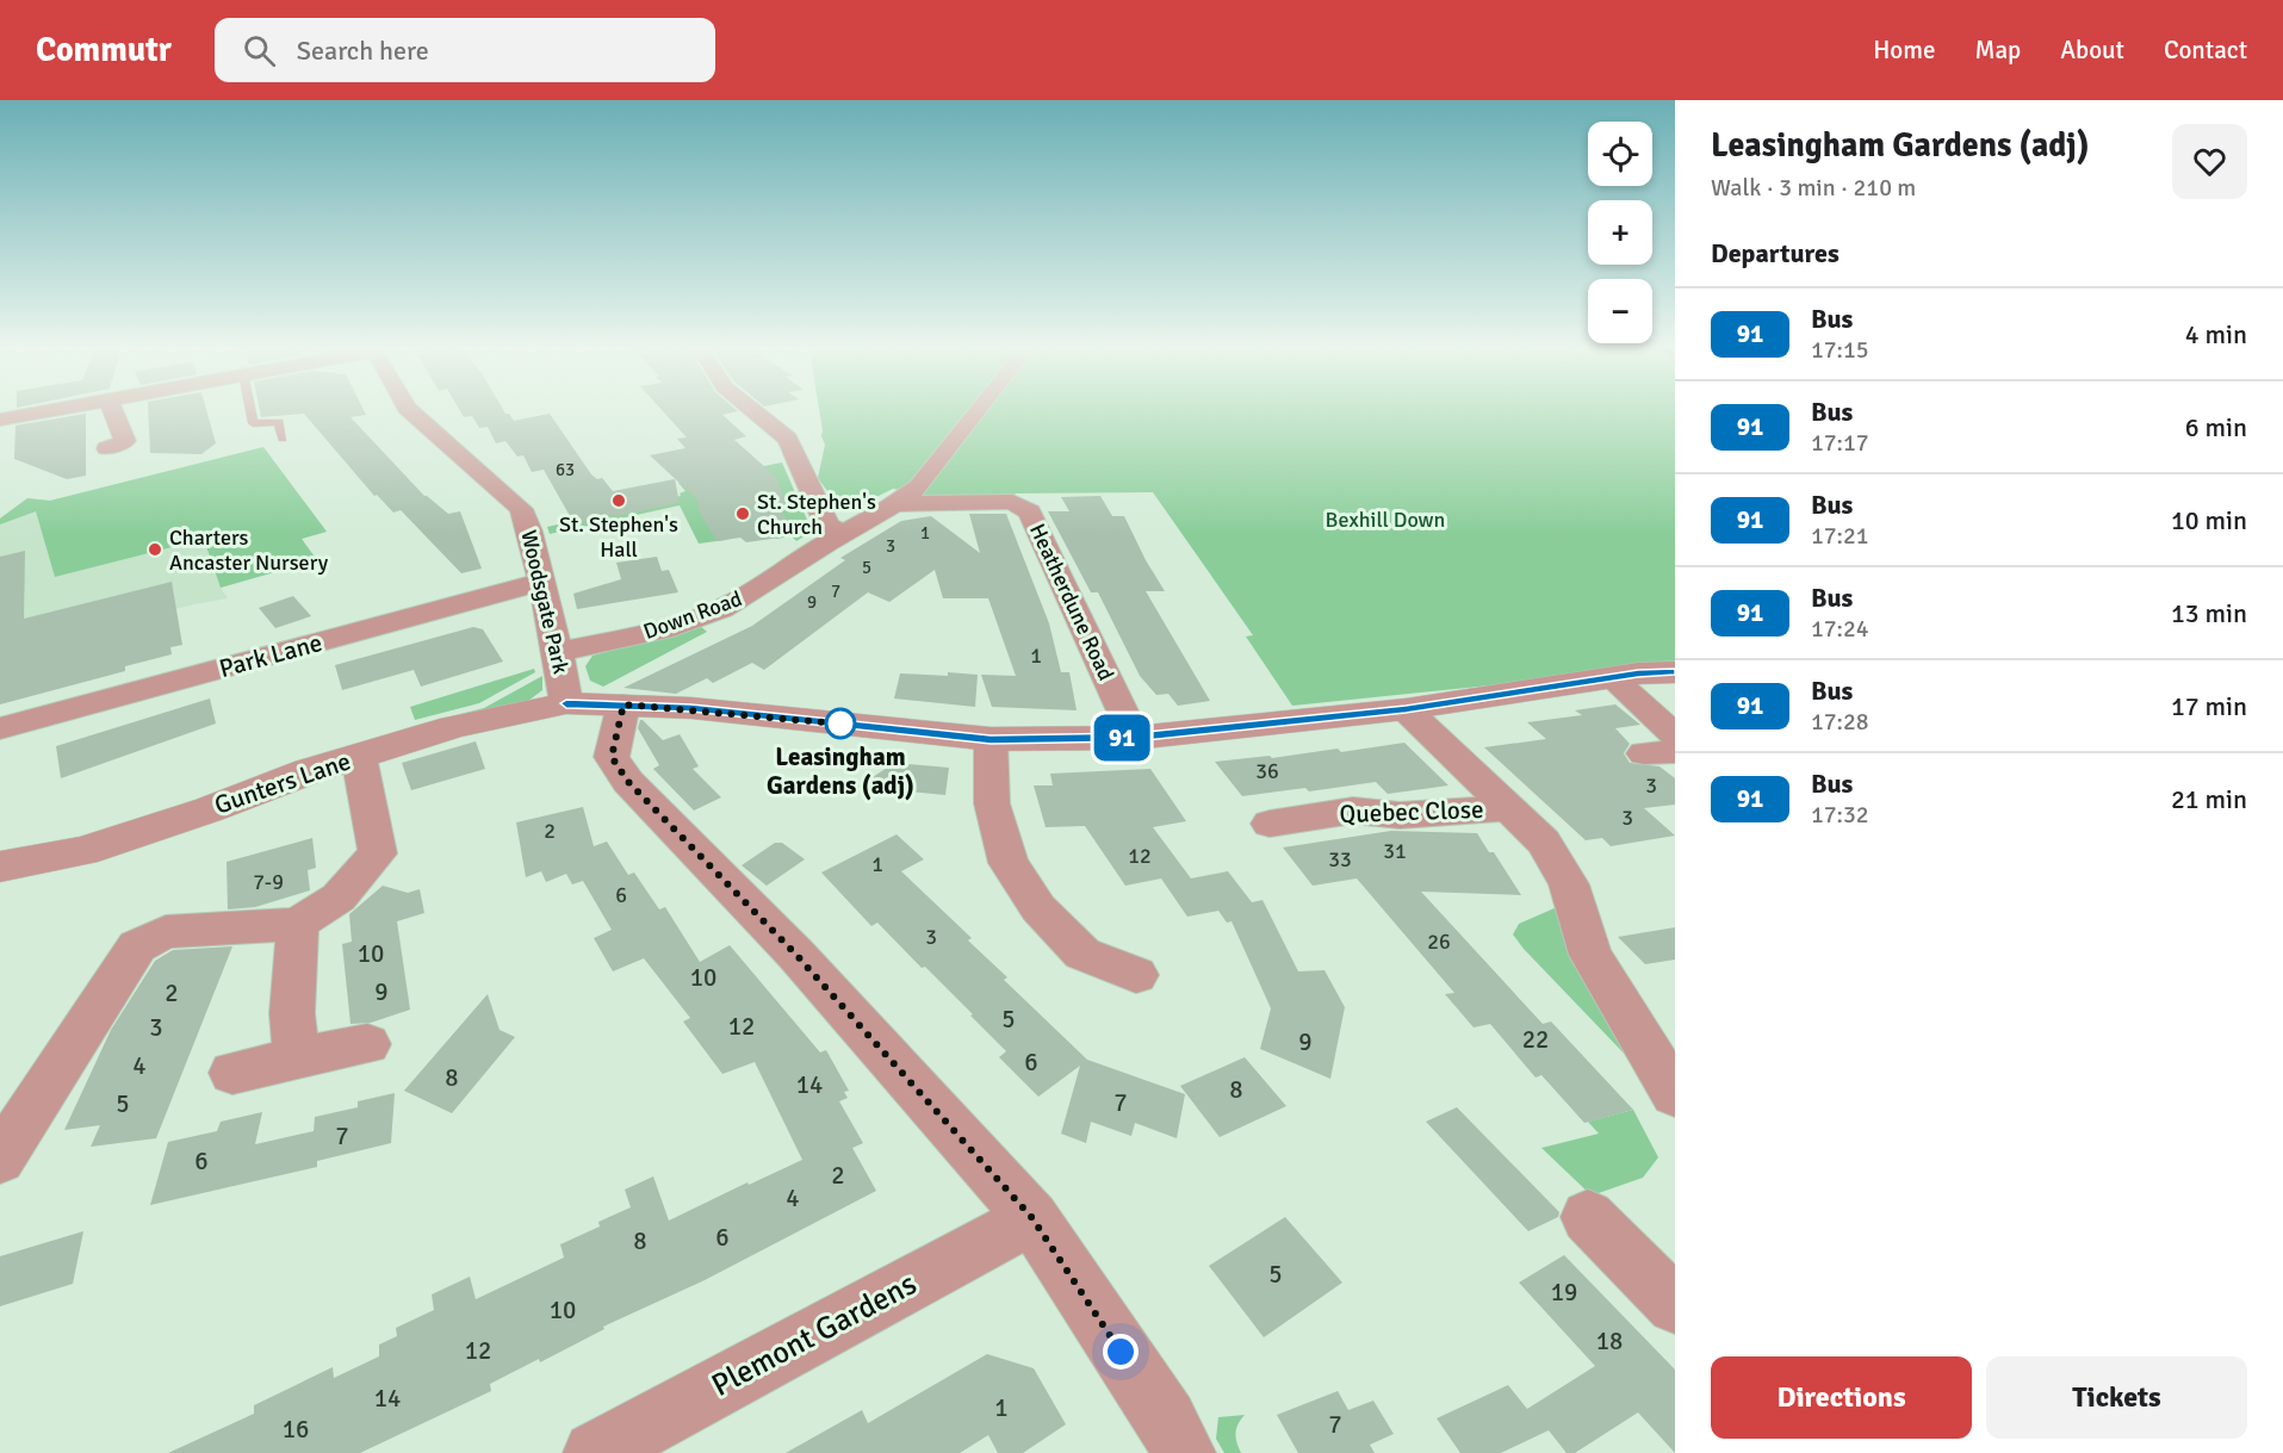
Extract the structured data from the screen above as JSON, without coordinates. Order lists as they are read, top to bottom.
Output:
{
  "streets": {
    "street": [
      "Woodsgate Park",
      "Heatherdune Road",
      "Down Road",
      "Park Lane",
      "Gunters Lane",
      "Quebec Close",
      "Plemont Gardens"
    ]
  },
  "crossings": [
    ["Woodsgate Park", "Down Road"],
    ["Woodsgate Park", "Park Lane"],
    ["Woodsgate Park", "Gunters Lane"],
    ["Heatherdune Road", "Down Road"],
    ["Heatherdune Road", "Gunters Lane"],
    ["Gunters Lane", "Quebec Close"]
  ],
  "parks": ["Bexhill Down"],
  "places": [
    "St. Stephen's Hall",
    "St. Stephen's Church",
    "Charters Ancaster Nursery",
    "Leasingham Gardens (adj)"
  ],
  "lines": ["bus line 91"],
  "house_numbers": [
    "63",
    "1",
    "3",
    "5",
    "7",
    "9",
    "1",
    "36",
    "3",
    "3",
    "2",
    "31",
    "12",
    "33",
    "1",
    "7-9",
    "6",
    "3",
    "26",
    "10",
    "10",
    "9",
    "2",
    "5",
    "12",
    "3",
    "22",
    "9",
    "6",
    "4",
    "8",
    "14",
    "8",
    "7",
    "5",
    "7",
    "6",
    "2",
    "4",
    "6",
    "8",
    "5",
    "19",
    "10",
    "18",
    "12",
    "14",
    "1",
    "7",
    "16"
  ],
  "page": {
    "header": "Commutr",
    "search": "Search here",
    "nav": [
      "Home",
      "Map",
      "About",
      "Contact"
    ],
    "on_map": "91",
    "heading": [
      ["Leasingham Gardens (adj)", "Walk · 3 min · 210 m"],
      "Departures"
    ],
    "map_buttons": ["+", "−"],
    "list": [
      {
        "mark": "91",
        "name": "Bus",
        "note": "17:15",
        "value": "4 min"
      },
      {
        "mark": "91",
        "name": "Bus",
        "note": "17:17",
        "value": "6 min"
      },
      {
        "mark": "91",
        "name": "Bus",
        "note": "17:21",
        "value": "10 min"
      },
      {
        "mark": "91",
        "name": "Bus",
        "note": "17:24",
        "value": "13 min"
      },
      {
        "mark": "91",
        "name": "Bus",
        "note": "17:28",
        "value": "17 min"
      },
      {
        "mark": "91",
        "name": "Bus",
        "note": "17:32",
        "value": "21 min"
      }
    ],
    "buttons": ["Directions", "Tickets"]
  }
}
